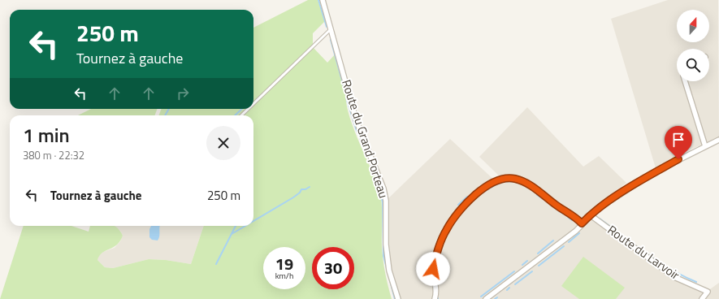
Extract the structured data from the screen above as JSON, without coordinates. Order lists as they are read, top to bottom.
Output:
{
  "streets": {
    "street": ["Route du Grand Porteau", "Route du Larvoir"]
  },
  "north": "top",
  "page": {
    "turn": ["250 m", "Tournez à gauche"],
    "heading": ["1 min", "380 m · 22:32"],
    "list": [
      {
        "name": "Tournez à gauche",
        "value": "250 m"
      }
    ],
    "speed": "19 km/h",
    "limit": "30"
  }
}
